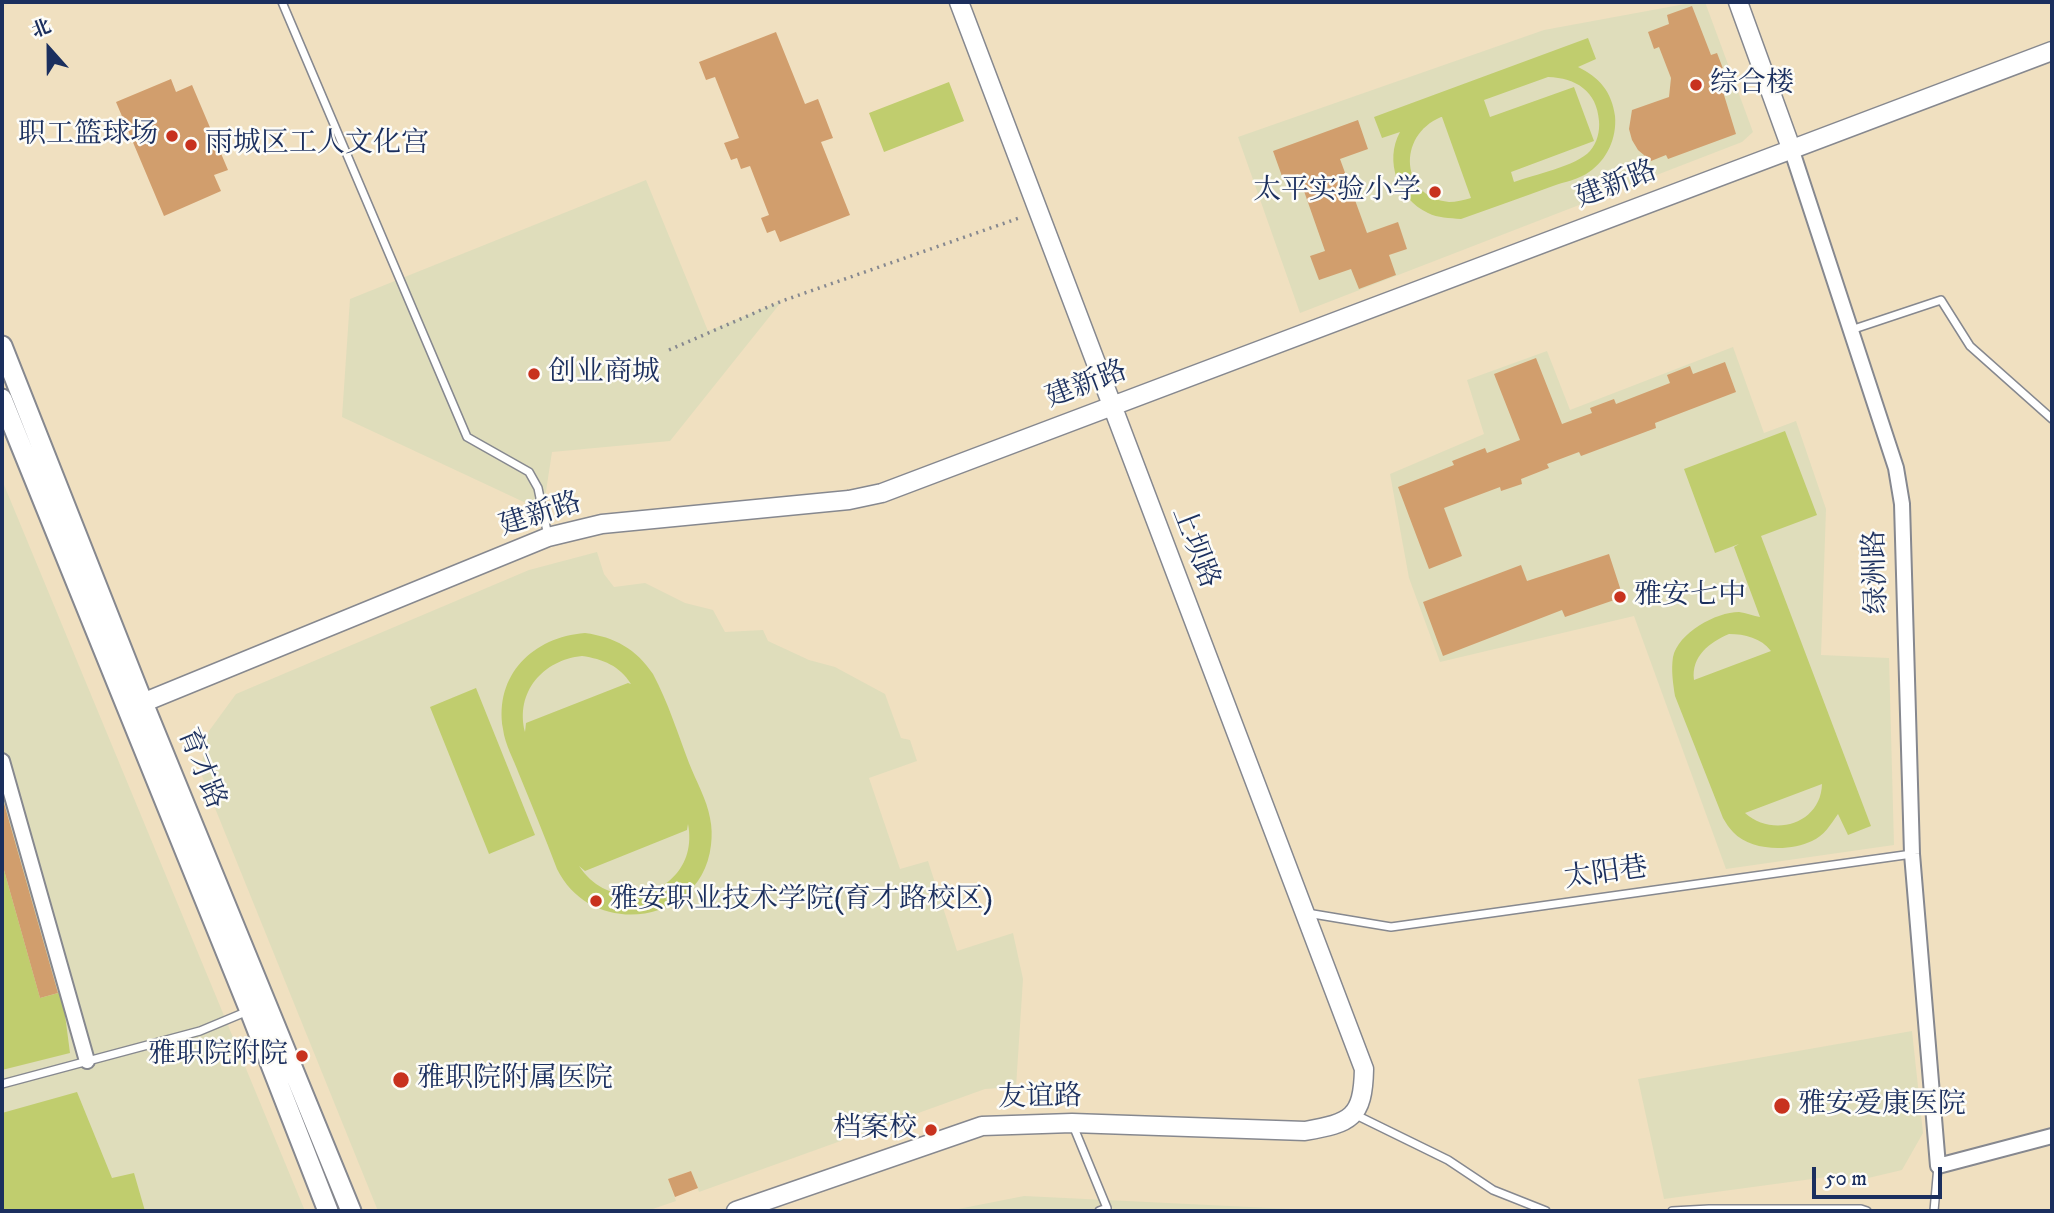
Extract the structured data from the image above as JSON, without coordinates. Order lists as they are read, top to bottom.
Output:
{
  "streets": {
    "main road": ["育才路"],
    "street": [
      "建新路",
      "上坝路",
      "绿洲路",
      "友谊路"
    ],
    "lane": ["太阳巷"]
  },
  "crossings": [
    ["建新路", "上坝路"],
    ["建新路", "绿洲路"],
    ["建新路", "育才路"],
    ["上坝路", "太阳巷"],
    ["上坝路", "友谊路"],
    ["绿洲路", "太阳巷"]
  ],
  "places": [
    "综合楼",
    "职工篮球场",
    "雨城区工人文化宫",
    "太平实验小学",
    "创业商城",
    "雅安七中",
    "雅安职业技术学院(育才路校区)",
    "雅职院附院",
    "雅职院附属医院",
    "雅安爱康医院",
    "档案校"
  ],
  "scale_bar": "50 m",
  "north": "top"
}
